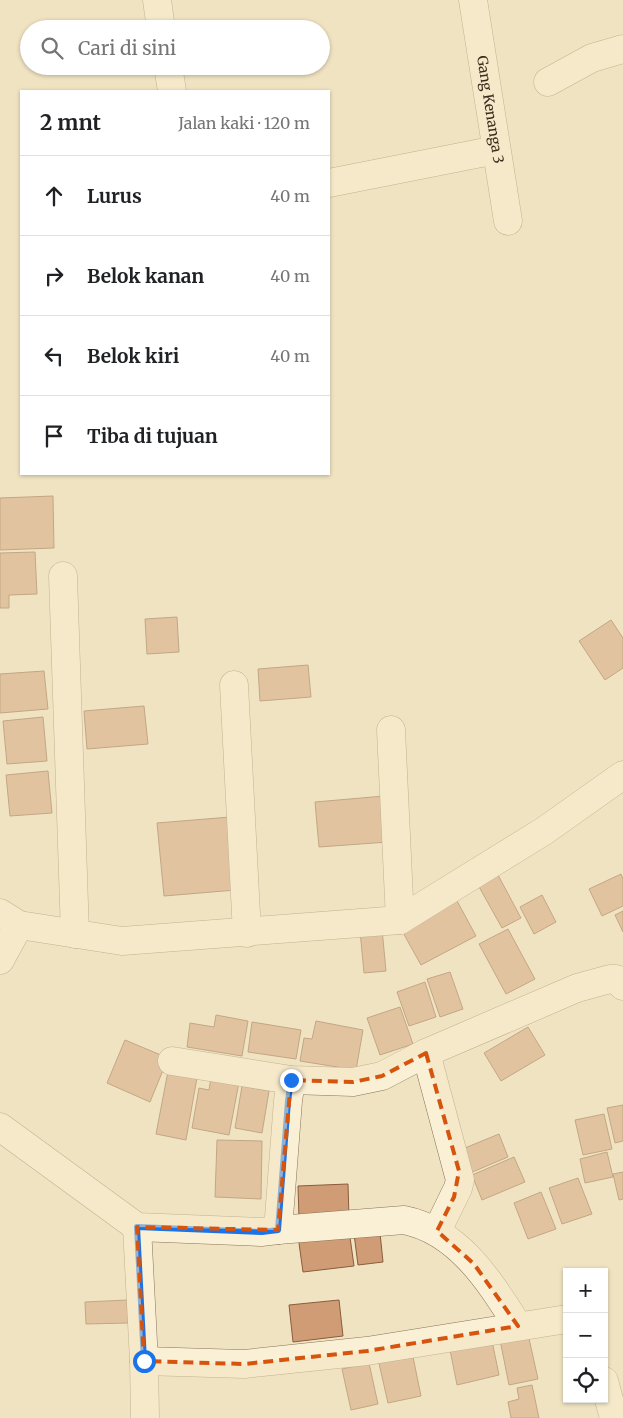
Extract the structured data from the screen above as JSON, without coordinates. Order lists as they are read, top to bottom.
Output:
{
  "streets": {
    "street": ["Gang Kenanga 3"]
  },
  "page": {
    "search": "Cari di sini",
    "heading": ["2 mnt", "Jalan kaki · 120 m"],
    "list": [
      ["Lurus", "40 m"],
      ["Belok kanan", "40 m"],
      ["Belok kiri", "40 m"],
      "Tiba di tujuan"
    ],
    "map_buttons": ["+", "−"]
  }
}
